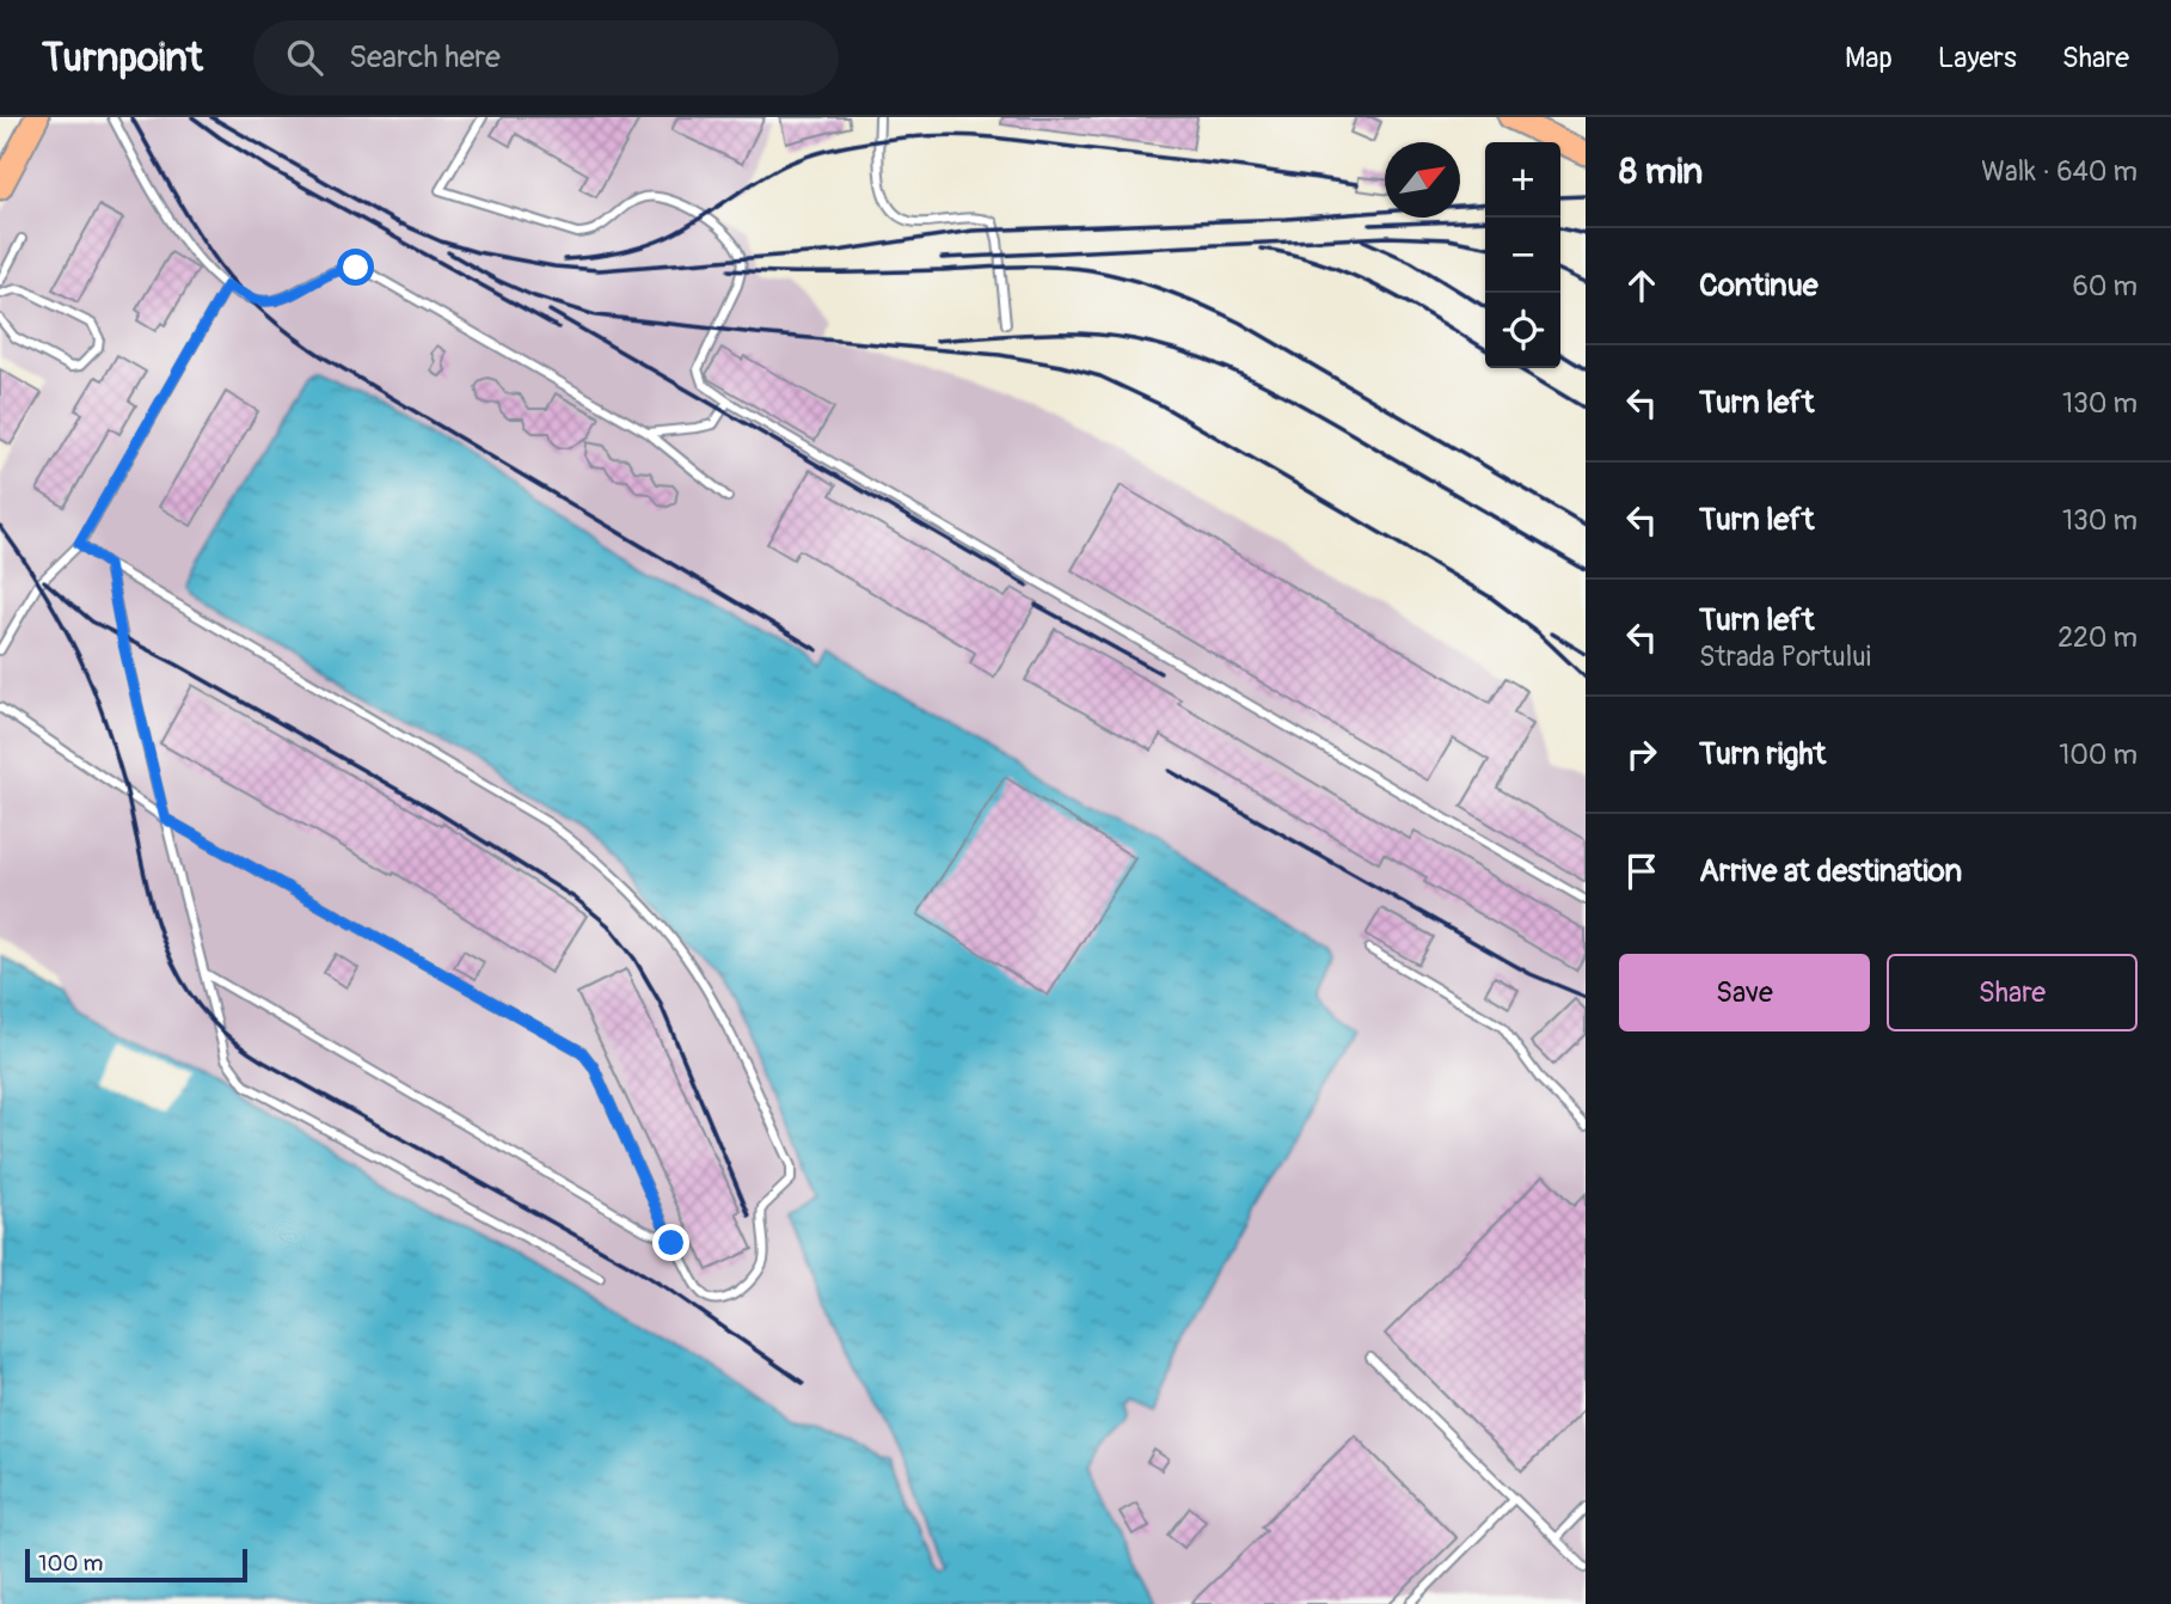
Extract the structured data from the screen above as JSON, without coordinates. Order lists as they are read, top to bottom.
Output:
{
  "scale_bar": "100 m",
  "north": "top right",
  "page": {
    "header": "Turnpoint",
    "search": "Search here",
    "nav": ["Map", "Layers", "Share"],
    "heading": ["8 min", "Walk · 640 m"],
    "map_buttons": ["+", "−"],
    "list": [
      ["Continue", "60 m"],
      ["Turn left", "130 m"],
      ["Turn left", "130 m"],
      ["Turn left", "Strada Portului", "220 m"],
      ["Turn right", "100 m"],
      "Arrive at destination"
    ],
    "buttons": ["Save", "Share"],
    "scale": "100 m"
  }
}
